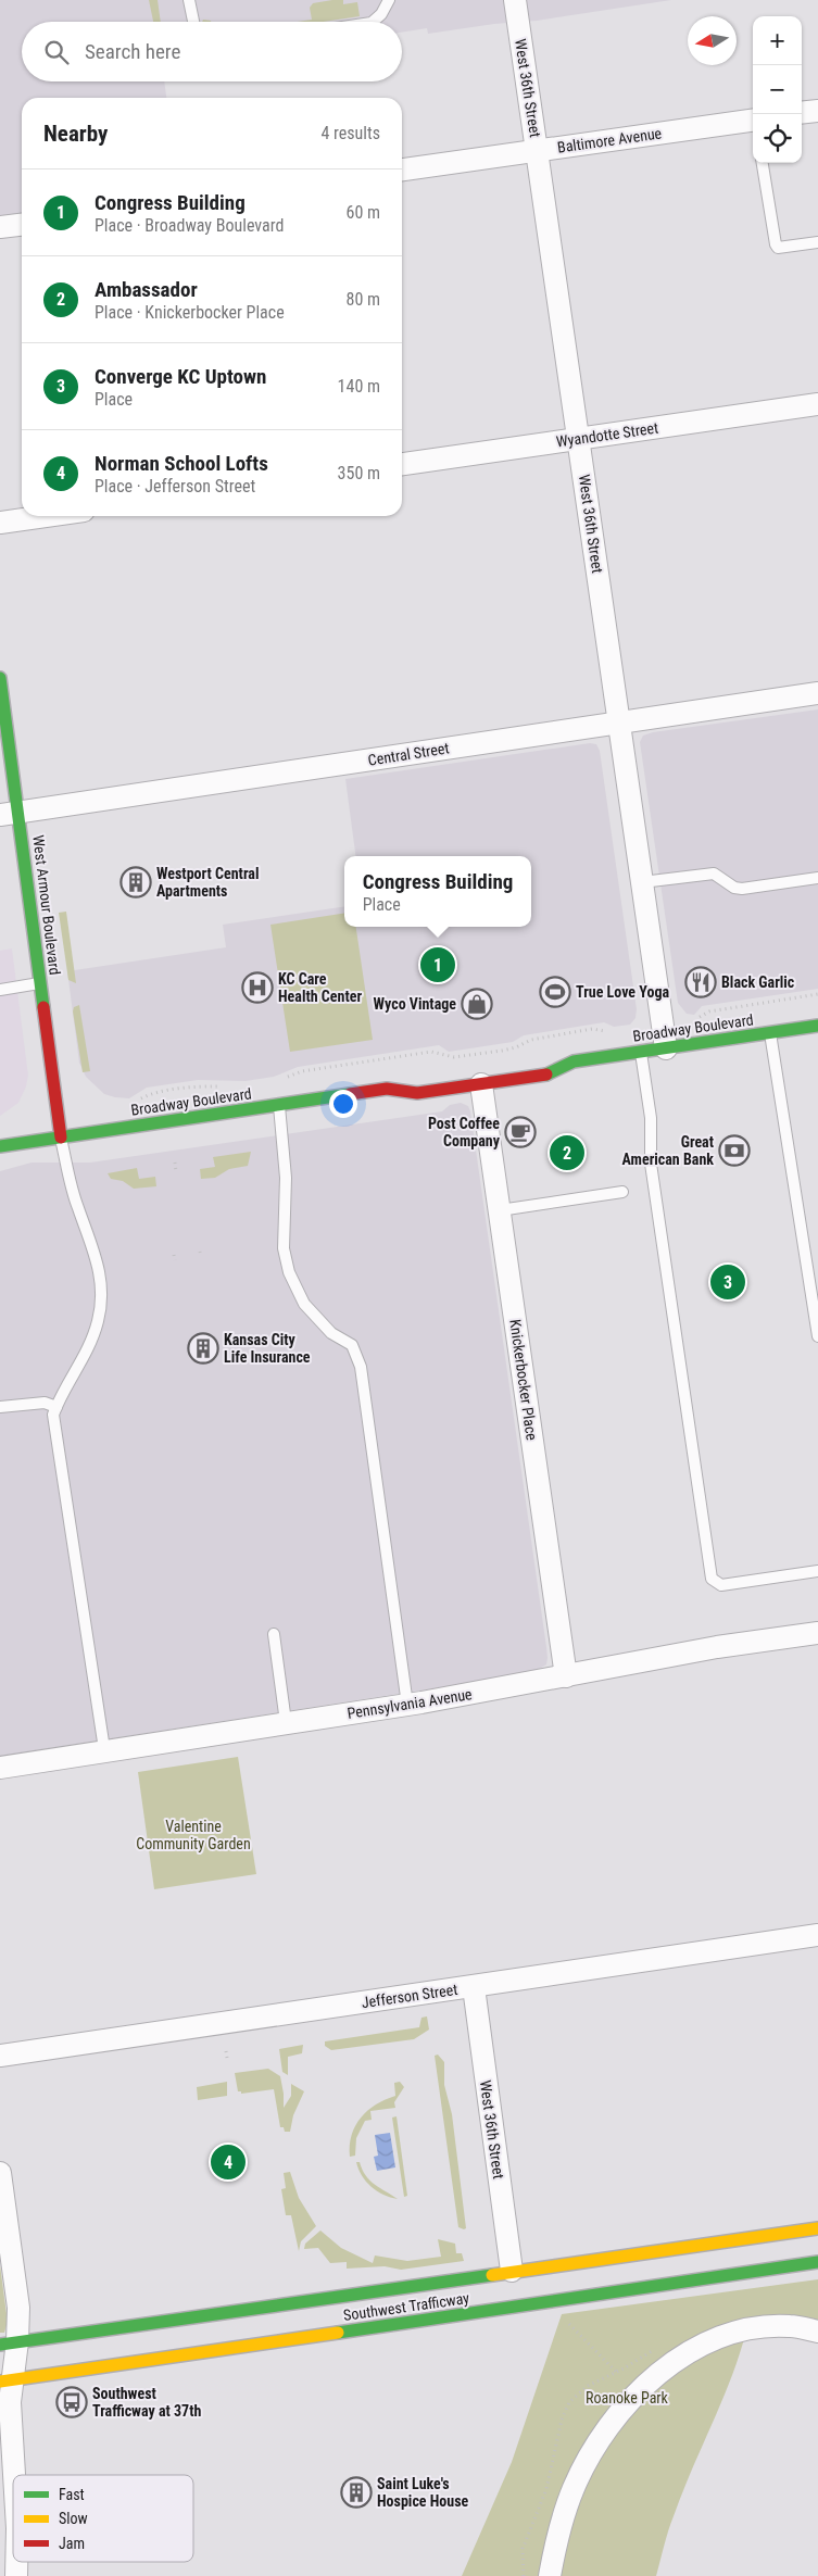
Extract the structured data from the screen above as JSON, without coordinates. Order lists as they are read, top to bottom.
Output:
{
  "streets": {
    "main road": ["West Armour Boulevard", "Broadway Boulevard", "Southwest Trafficway"],
    "street": [
      "West 36th Street",
      "Baltimore Avenue",
      "Wyandotte Street",
      "Central Street",
      "Knickerbocker Place",
      "Pennsylvania Avenue",
      "Jefferson Street"
    ]
  },
  "crossings": [
    ["West 36th Street", "Baltimore Avenue"],
    ["West 36th Street", "Wyandotte Street"],
    ["West 36th Street", "Central Street"],
    ["West 36th Street", "Broadway Boulevard"],
    ["West 36th Street", "Jefferson Street"],
    ["West 36th Street", "Southwest Trafficway"],
    ["Central Street", "West Armour Boulevard"],
    ["West Armour Boulevard", "Broadway Boulevard"],
    ["Broadway Boulevard", "Knickerbocker Place"],
    ["Knickerbocker Place", "Pennsylvania Avenue"]
  ],
  "parks": ["Valentine Community Garden", "Roanoke Park"],
  "places": {
    "building": ["Westport Central Apartments", "Kansas City Life Insurance", "Saint Luke's Hospice House"],
    "restaurant": ["Black Garlic"],
    "hospital": ["KC Care Health Center"],
    "sports": ["True Love Yoga"],
    "shop": ["Wyco Vintage"],
    "cafe": ["Post Coffee Company"],
    "bank": ["Great American Bank"],
    "bus stop": ["Southwest Trafficway at 37th"]
  },
  "legend": ["Fast", "Slow", "Jam"],
  "north": "left",
  "page": {
    "map_buttons": ["+", "−"],
    "search": "Search here",
    "heading": ["Nearby", "4 results"],
    "list": [
      {
        "mark": "1",
        "name": "Congress Building",
        "note": "Place · Broadway Boulevard",
        "value": "60 m"
      },
      {
        "mark": "2",
        "name": "Ambassador",
        "note": "Place · Knickerbocker Place",
        "value": "80 m"
      },
      {
        "mark": "3",
        "name": "Converge KC Uptown",
        "note": "Place",
        "value": "140 m"
      },
      {
        "mark": "4",
        "name": "Norman School Lofts",
        "note": "Place · Jefferson Street",
        "value": "350 m"
      }
    ],
    "popup": ["Congress Building", "Place"],
    "pins": [
      "1",
      "2",
      "3",
      "4"
    ]
  }
}
